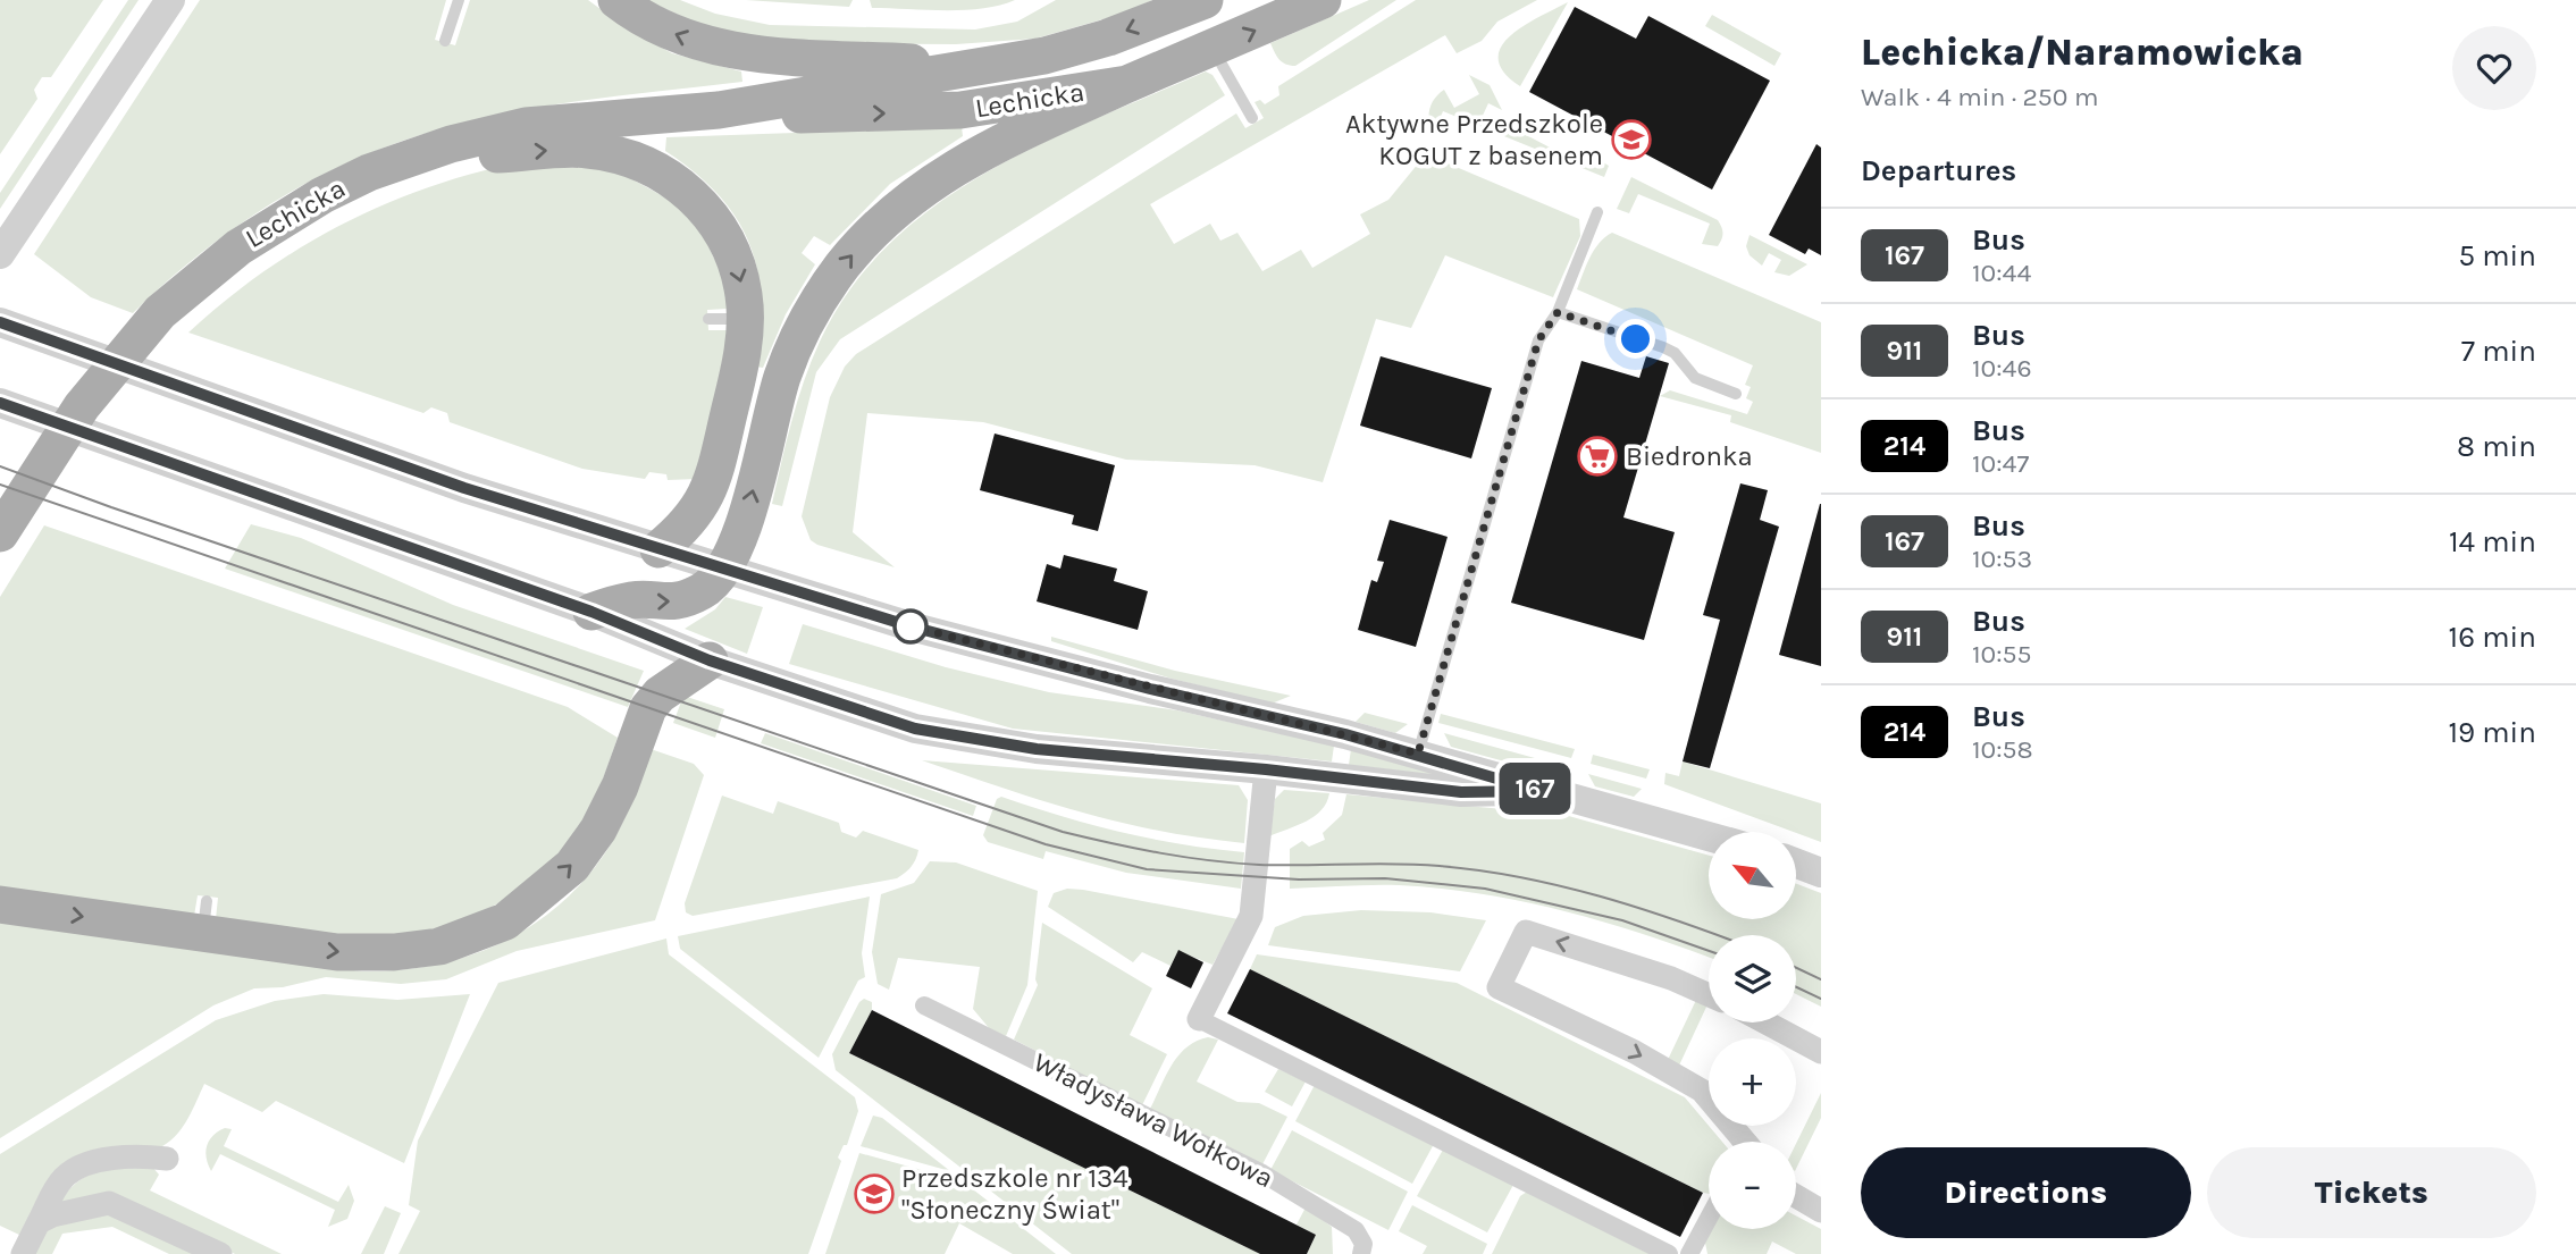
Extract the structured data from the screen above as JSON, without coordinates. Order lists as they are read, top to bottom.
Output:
{
  "streets": {
    "main road": ["Lechicka"],
    "street": ["Władysława Wołkowa"]
  },
  "places": {
    "school or university": ["Aktywne Przedszkole KOGUT z basenem", "Przedszkole nr 134 \"Słoneczny Świat\""],
    "supermarket": ["Biedronka"]
  },
  "lines": ["bus line 167"],
  "north": "top left",
  "page": {
    "on_map": "167",
    "heading": [
      ["Lechicka/Naramowicka", "Walk · 4 min · 250 m"],
      "Departures"
    ],
    "list": [
      {
        "mark": "167",
        "name": "Bus",
        "note": "10:44",
        "value": "5 min"
      },
      {
        "mark": "911",
        "name": "Bus",
        "note": "10:46",
        "value": "7 min"
      },
      {
        "mark": "214",
        "name": "Bus",
        "note": "10:47",
        "value": "8 min"
      },
      {
        "mark": "167",
        "name": "Bus",
        "note": "10:53",
        "value": "14 min"
      },
      {
        "mark": "911",
        "name": "Bus",
        "note": "10:55",
        "value": "16 min"
      },
      {
        "mark": "214",
        "name": "Bus",
        "note": "10:58",
        "value": "19 min"
      }
    ],
    "map_buttons": ["+", "−"],
    "buttons": ["Directions", "Tickets"]
  }
}
